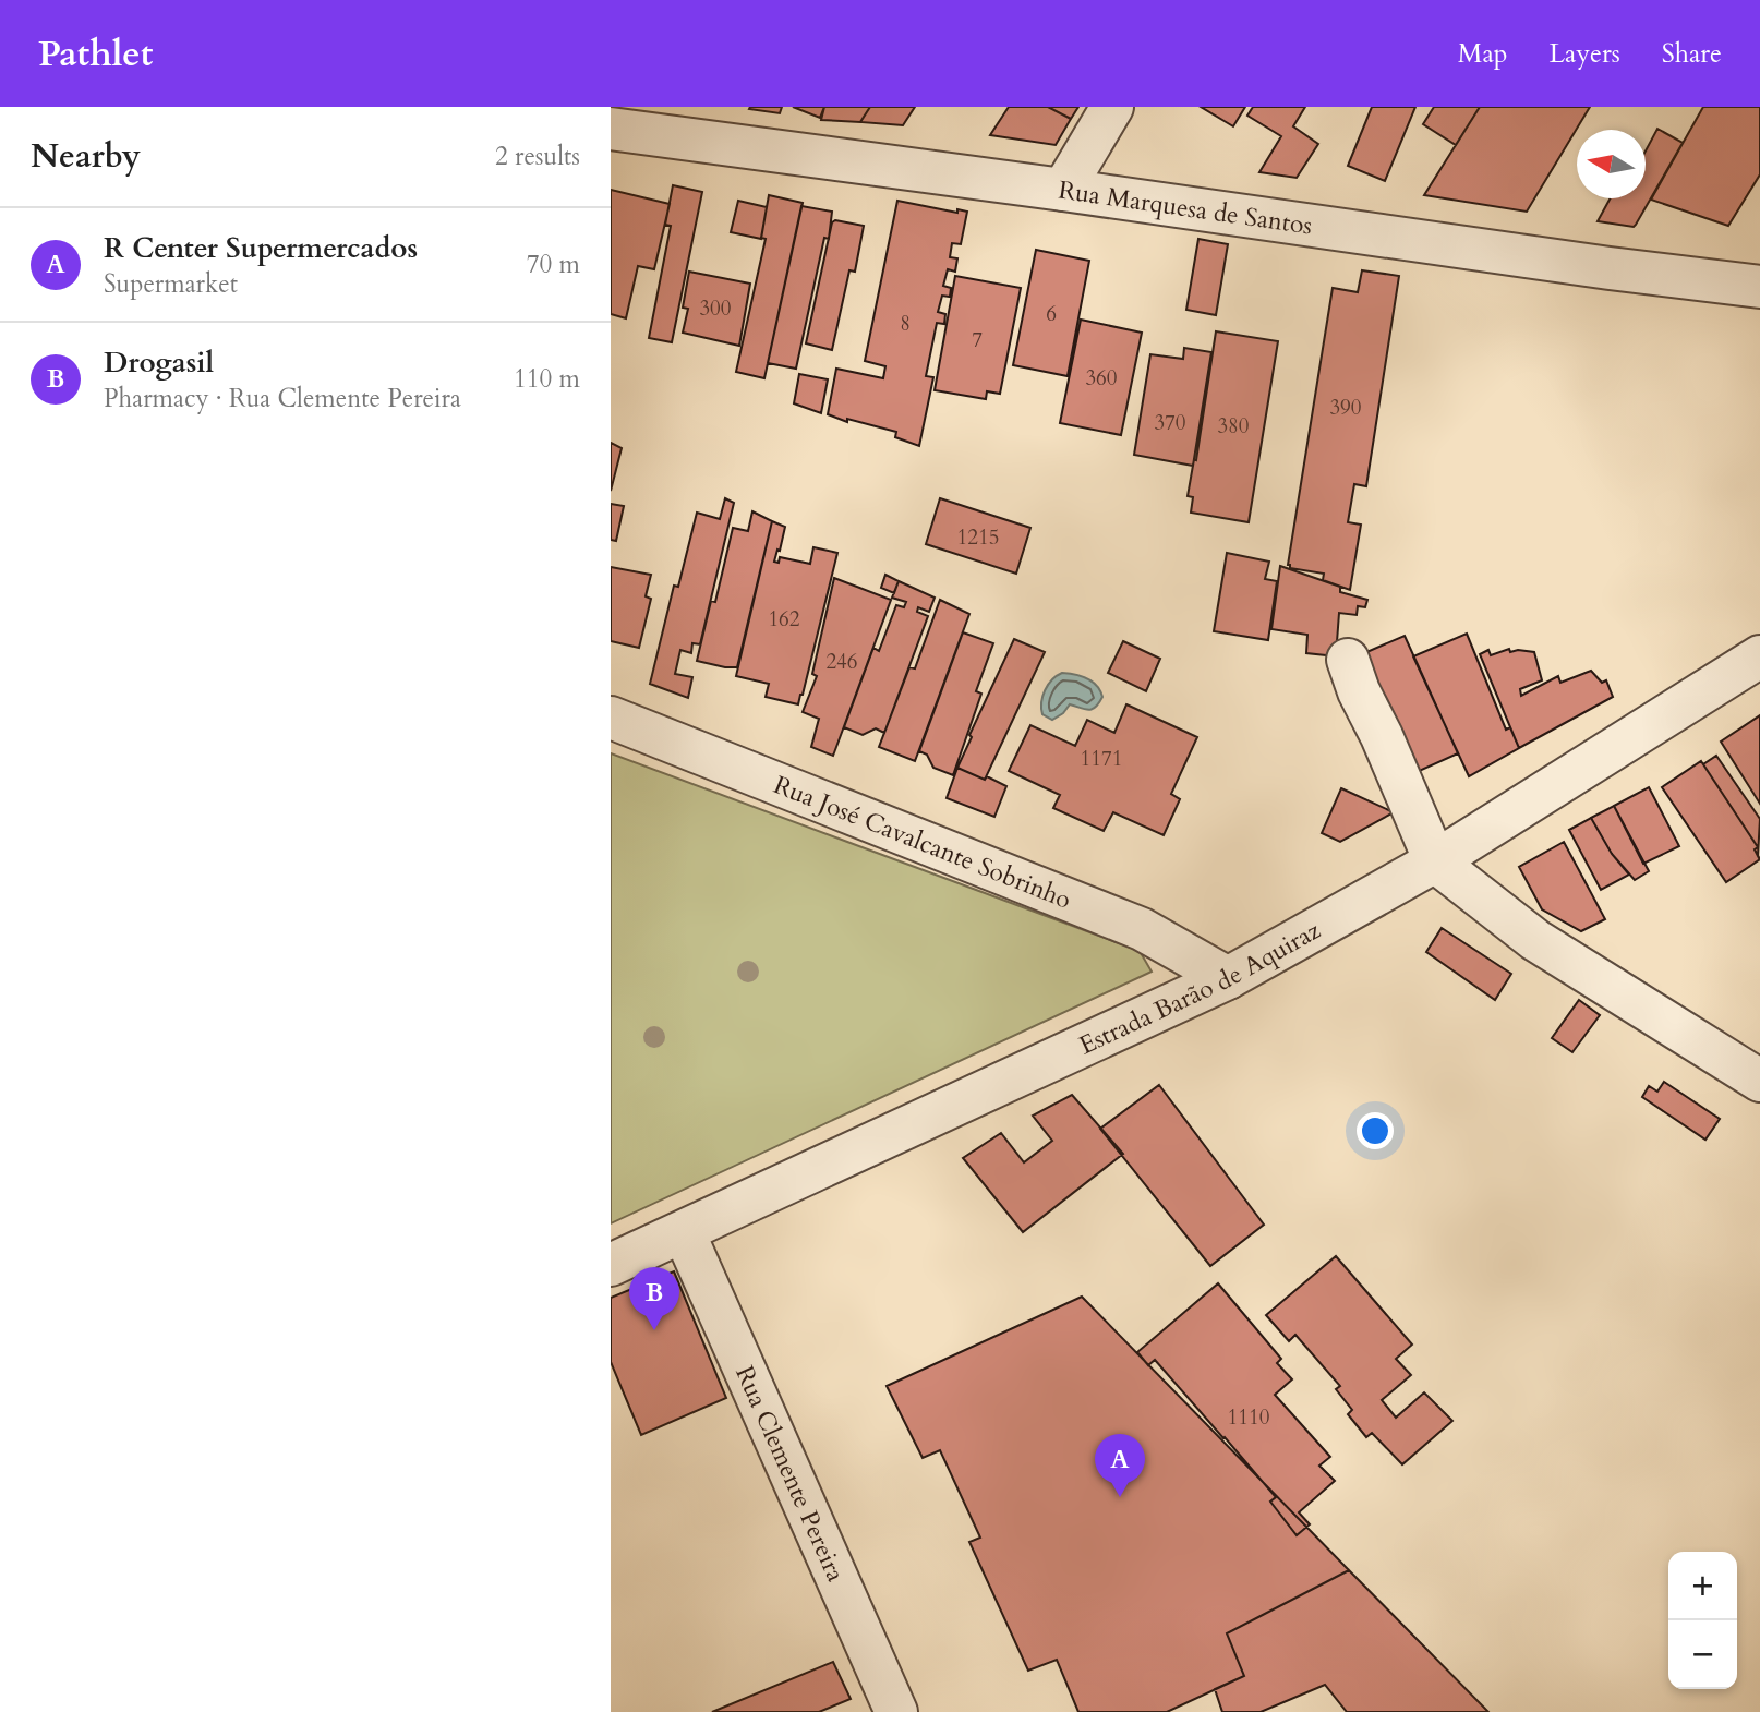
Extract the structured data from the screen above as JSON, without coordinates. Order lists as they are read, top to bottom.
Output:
{
  "streets": {
    "street": [
      "Rua Marquesa de Santos",
      "Rua José Cavalcante Sobrinho",
      "Estrada Barão de Aquiraz",
      "Rua Clemente Pereira"
    ]
  },
  "crossings": [
    ["Rua José Cavalcante Sobrinho", "Estrada Barão de Aquiraz"],
    ["Estrada Barão de Aquiraz", "Rua Clemente Pereira"]
  ],
  "house_numbers": [
    "300",
    "6",
    "8",
    "7",
    "360",
    "390",
    "370",
    "380",
    "1215",
    "162",
    "246",
    "1171",
    "1110"
  ],
  "north": "left",
  "page": {
    "header": "Pathlet",
    "nav": ["Map", "Layers", "Share"],
    "heading": ["Nearby", "2 results"],
    "list": [
      {
        "mark": "A",
        "name": "R Center Supermercados",
        "note": "Supermarket",
        "value": "70 m"
      },
      {
        "mark": "B",
        "name": "Drogasil",
        "note": "Pharmacy · Rua Clemente Pereira",
        "value": "110 m"
      }
    ],
    "pins": ["B", "A"],
    "map_buttons": ["+", "−"]
  }
}
